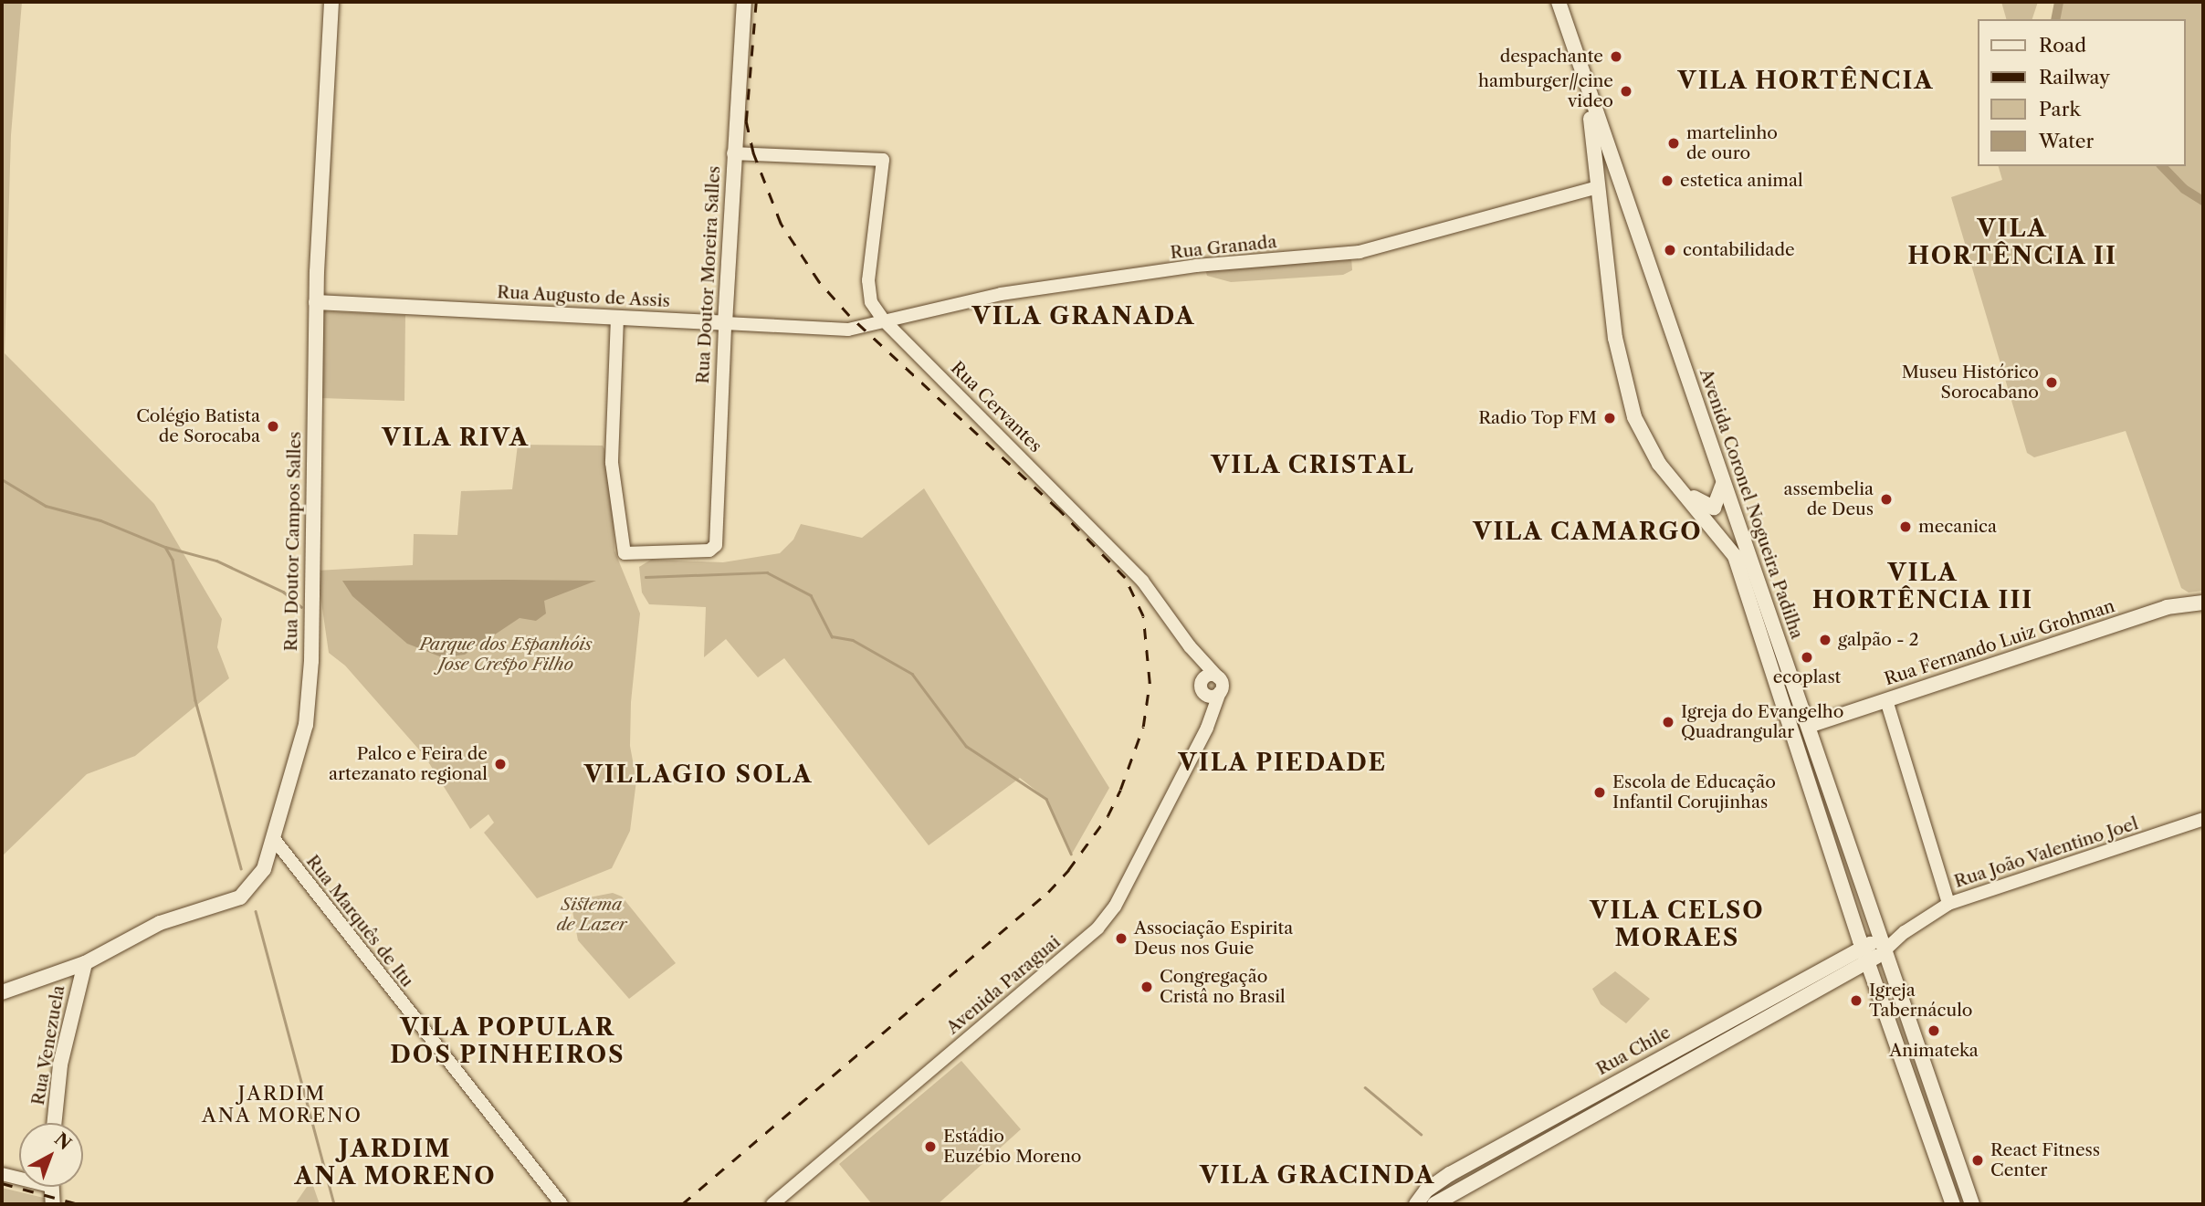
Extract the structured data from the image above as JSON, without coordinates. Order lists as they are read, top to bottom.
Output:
{
  "streets": {
    "main road": [
      "Rua Doutor Moreira Salles",
      "Rua Augusto de Assis",
      "Avenida Coronel Nogueira Padilha",
      "Rua Doutor Campos Salles",
      "Rua Fernando Luiz Grohman",
      "Rua Venezuela",
      "Rua Chile"
    ],
    "street": [
      "Rua Granada",
      "Rua Cervantes",
      "Rua João Valentino Joel",
      "Rua Marquês de Itu",
      "Avenida Paraguai"
    ]
  },
  "crossings": [
    ["Rua Granada", "Rua Augusto de Assis"],
    ["Rua Granada", "Rua Cervantes"],
    ["Rua Granada", "Avenida Coronel Nogueira Padilha"],
    ["Rua Doutor Moreira Salles", "Rua Augusto de Assis"],
    ["Rua Doutor Moreira Salles", "Rua Cervantes"],
    ["Rua Augusto de Assis", "Rua Doutor Campos Salles"],
    ["Rua Cervantes", "Avenida Paraguai"],
    ["Avenida Coronel Nogueira Padilha", "Rua Fernando Luiz Grohman"],
    ["Avenida Coronel Nogueira Padilha", "Rua João Valentino Joel"],
    ["Avenida Coronel Nogueira Padilha", "Rua Chile"],
    ["Rua Doutor Campos Salles", "Rua Marquês de Itu"],
    ["Rua Doutor Campos Salles", "Rua Venezuela"]
  ],
  "districts": [
    "VILA HORTÊNCIA",
    "VILA HORTÊNCIA II",
    "VILA GRANADA",
    "VILA RIVA",
    "VILA CRISTAL",
    "VILA CAMARGO",
    "VILA HORTÊNCIA III",
    "VILA PIEDADE",
    "VILLAGIO SOLA",
    "VILA CELSO MORAES",
    "VILA POPULAR DOS PINHEIROS",
    "JARDIM ANA MORENO",
    "JARDIM ANA MORENO",
    "VILA GRACINDA"
  ],
  "parks": ["Parque dos Espanhóis Jose Crespo Filho", "Sistema de Lazer"],
  "places": [
    "despachante",
    "hamburger//cine video",
    "martelinho de ouro",
    "estetica animal",
    "contabilidade",
    "Museu Histórico Sorocabano",
    "Radio Top FM",
    "Colégio Batista de Sorocaba",
    "assembelia de Deus",
    "mecanica",
    "galpão - 2",
    "ecoplast",
    "Igreja do Evangelho Quadrangular",
    "Palco e Feira de artezanato regional",
    "Escola de Educação Infantil Corujinhas",
    "Associação Espirita Deus nos Guie",
    "Congregação Cristâ no Brasil",
    "Igreja Tabernáculo",
    "Animateka",
    "Estádio Euzébio Moreno",
    "React Fitness Center"
  ],
  "legend": [
    "Road",
    "Railway",
    "Park",
    "Water"
  ],
  "north": "top right"
}
